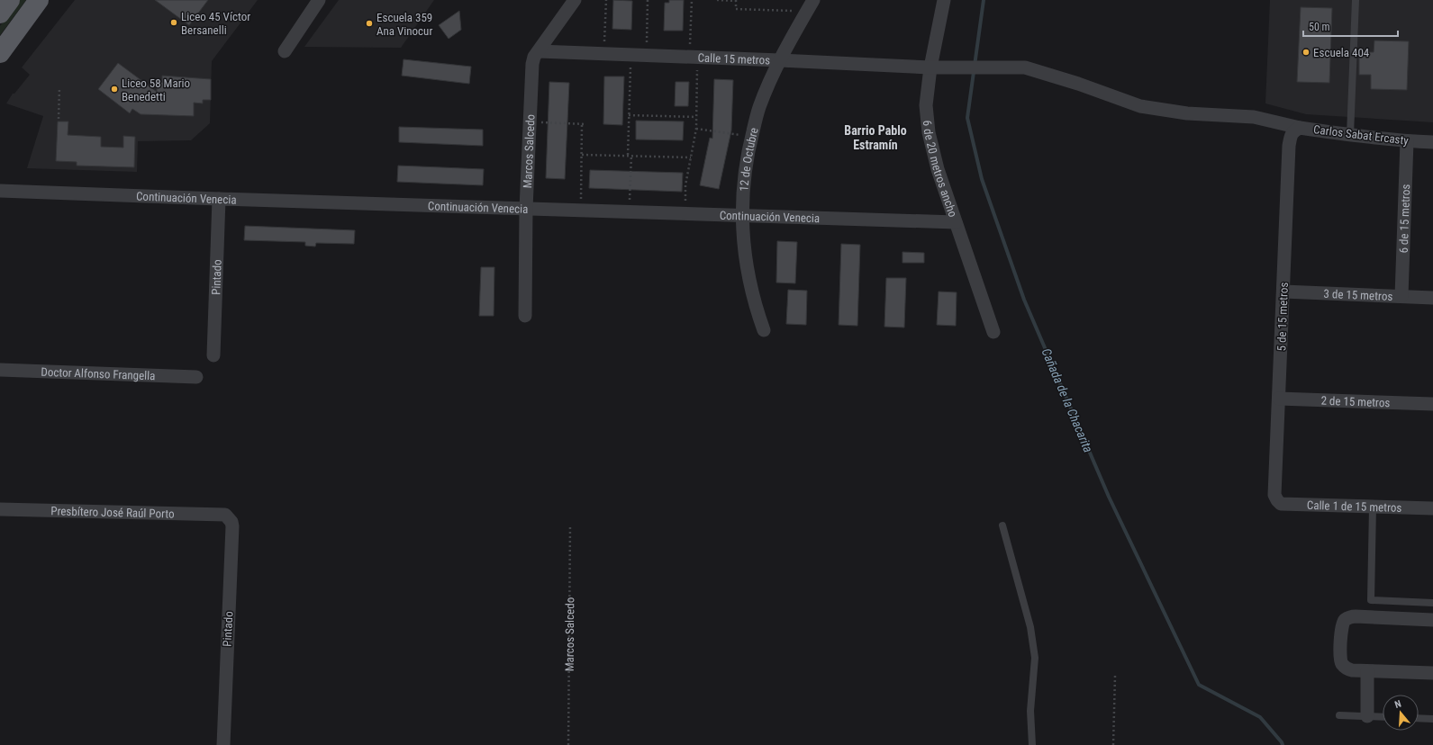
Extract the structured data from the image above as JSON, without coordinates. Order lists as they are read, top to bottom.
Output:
{
  "streets": {
    "street": [
      "Calle 15 metros",
      "Carlos Sabat Ercasty",
      "Marcos Salcedo",
      "12 de Octubre",
      "6 de 20 metros ancho",
      "Continuación Venecia",
      "6 de 15 metros",
      "Pintado",
      "3 de 15 metros",
      "5 de 15 metros",
      "Doctor Alfonso Frangella",
      "2 de 15 metros",
      "Calle 1 de 15 metros",
      "Presbítero José Raúl Porto"
    ]
  },
  "crossings": [
    ["Calle 15 metros", "Carlos Sabat Ercasty"],
    ["Calle 15 metros", "Marcos Salcedo"],
    ["Calle 15 metros", "12 de Octubre"],
    ["Calle 15 metros", "6 de 20 metros ancho"],
    ["Carlos Sabat Ercasty", "6 de 15 metros"],
    ["Carlos Sabat Ercasty", "5 de 15 metros"],
    ["Marcos Salcedo", "Continuación Venecia"],
    ["12 de Octubre", "Continuación Venecia"],
    ["6 de 20 metros ancho", "Continuación Venecia"],
    ["Continuación Venecia", "Pintado"],
    ["6 de 15 metros", "3 de 15 metros"],
    ["Pintado", "Presbítero José Raúl Porto"],
    ["3 de 15 metros", "5 de 15 metros"],
    ["5 de 15 metros", "2 de 15 metros"],
    ["5 de 15 metros", "Calle 1 de 15 metros"]
  ],
  "districts": ["Barrio Pablo Estramín"],
  "water": ["Cañada de la Chacarita"],
  "places": [
    "Liceo 45 Víctor Bersanelli",
    "Escuela 359 Ana Vinocur",
    "Escuela 404",
    "Liceo 58 Mario Benedetti"
  ],
  "scale_bar": "50 m",
  "north": "top"
}
